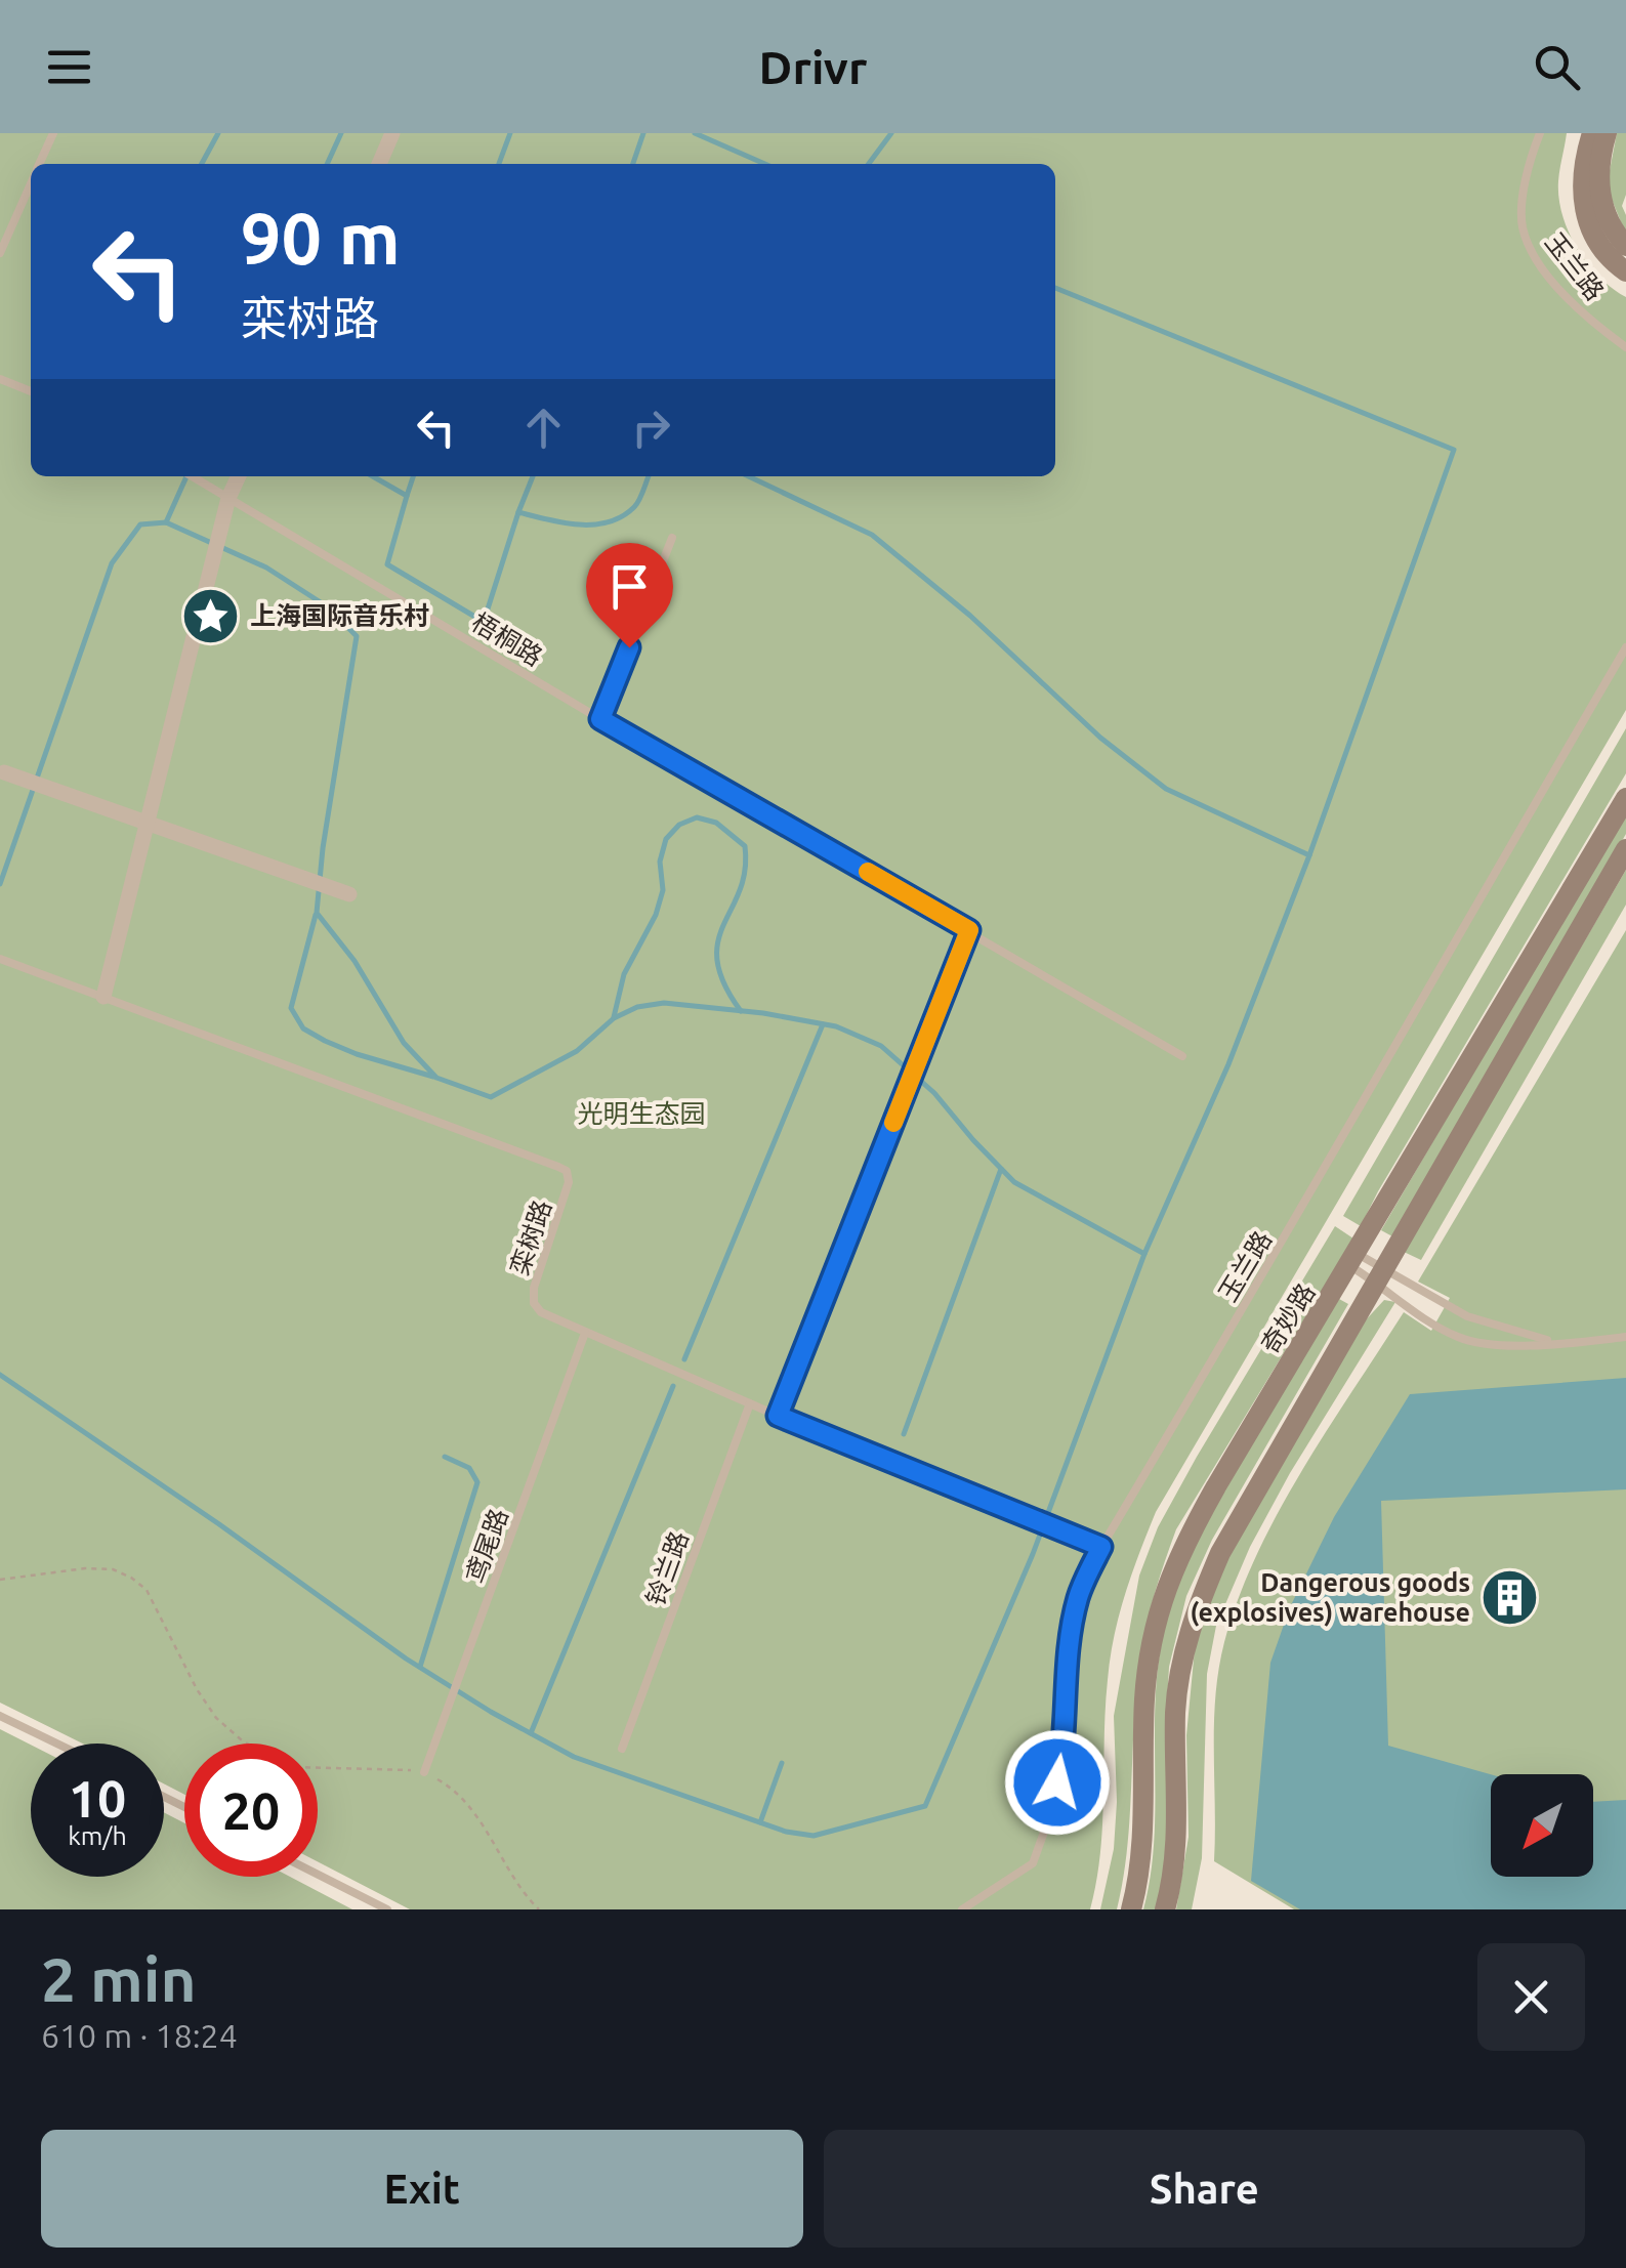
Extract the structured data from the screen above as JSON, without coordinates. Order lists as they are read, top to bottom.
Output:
{
  "streets": {
    "street": ["奇妙路"],
    "lane": [
      "玉兰路",
      "梧桐路",
      "栾树路",
      "鸢尾路",
      "铃兰路"
    ]
  },
  "crossings": [
    ["玉兰路", "栾树路"],
    ["栾树路", "鸢尾路"],
    ["栾树路", "铃兰路"]
  ],
  "parks": ["光明生态园"],
  "places": {
    "place": ["上海国际音乐村"],
    "building": ["Dangerous goods (explosives) warehouse"]
  },
  "north": "bottom left",
  "page": {
    "header": "Drivr",
    "turn": ["90 m", "栾树路"],
    "speed": "10 km/h",
    "limit": "20",
    "heading": ["2 min", "610 m · 18:24"],
    "buttons": ["Exit", "Share"]
  }
}
